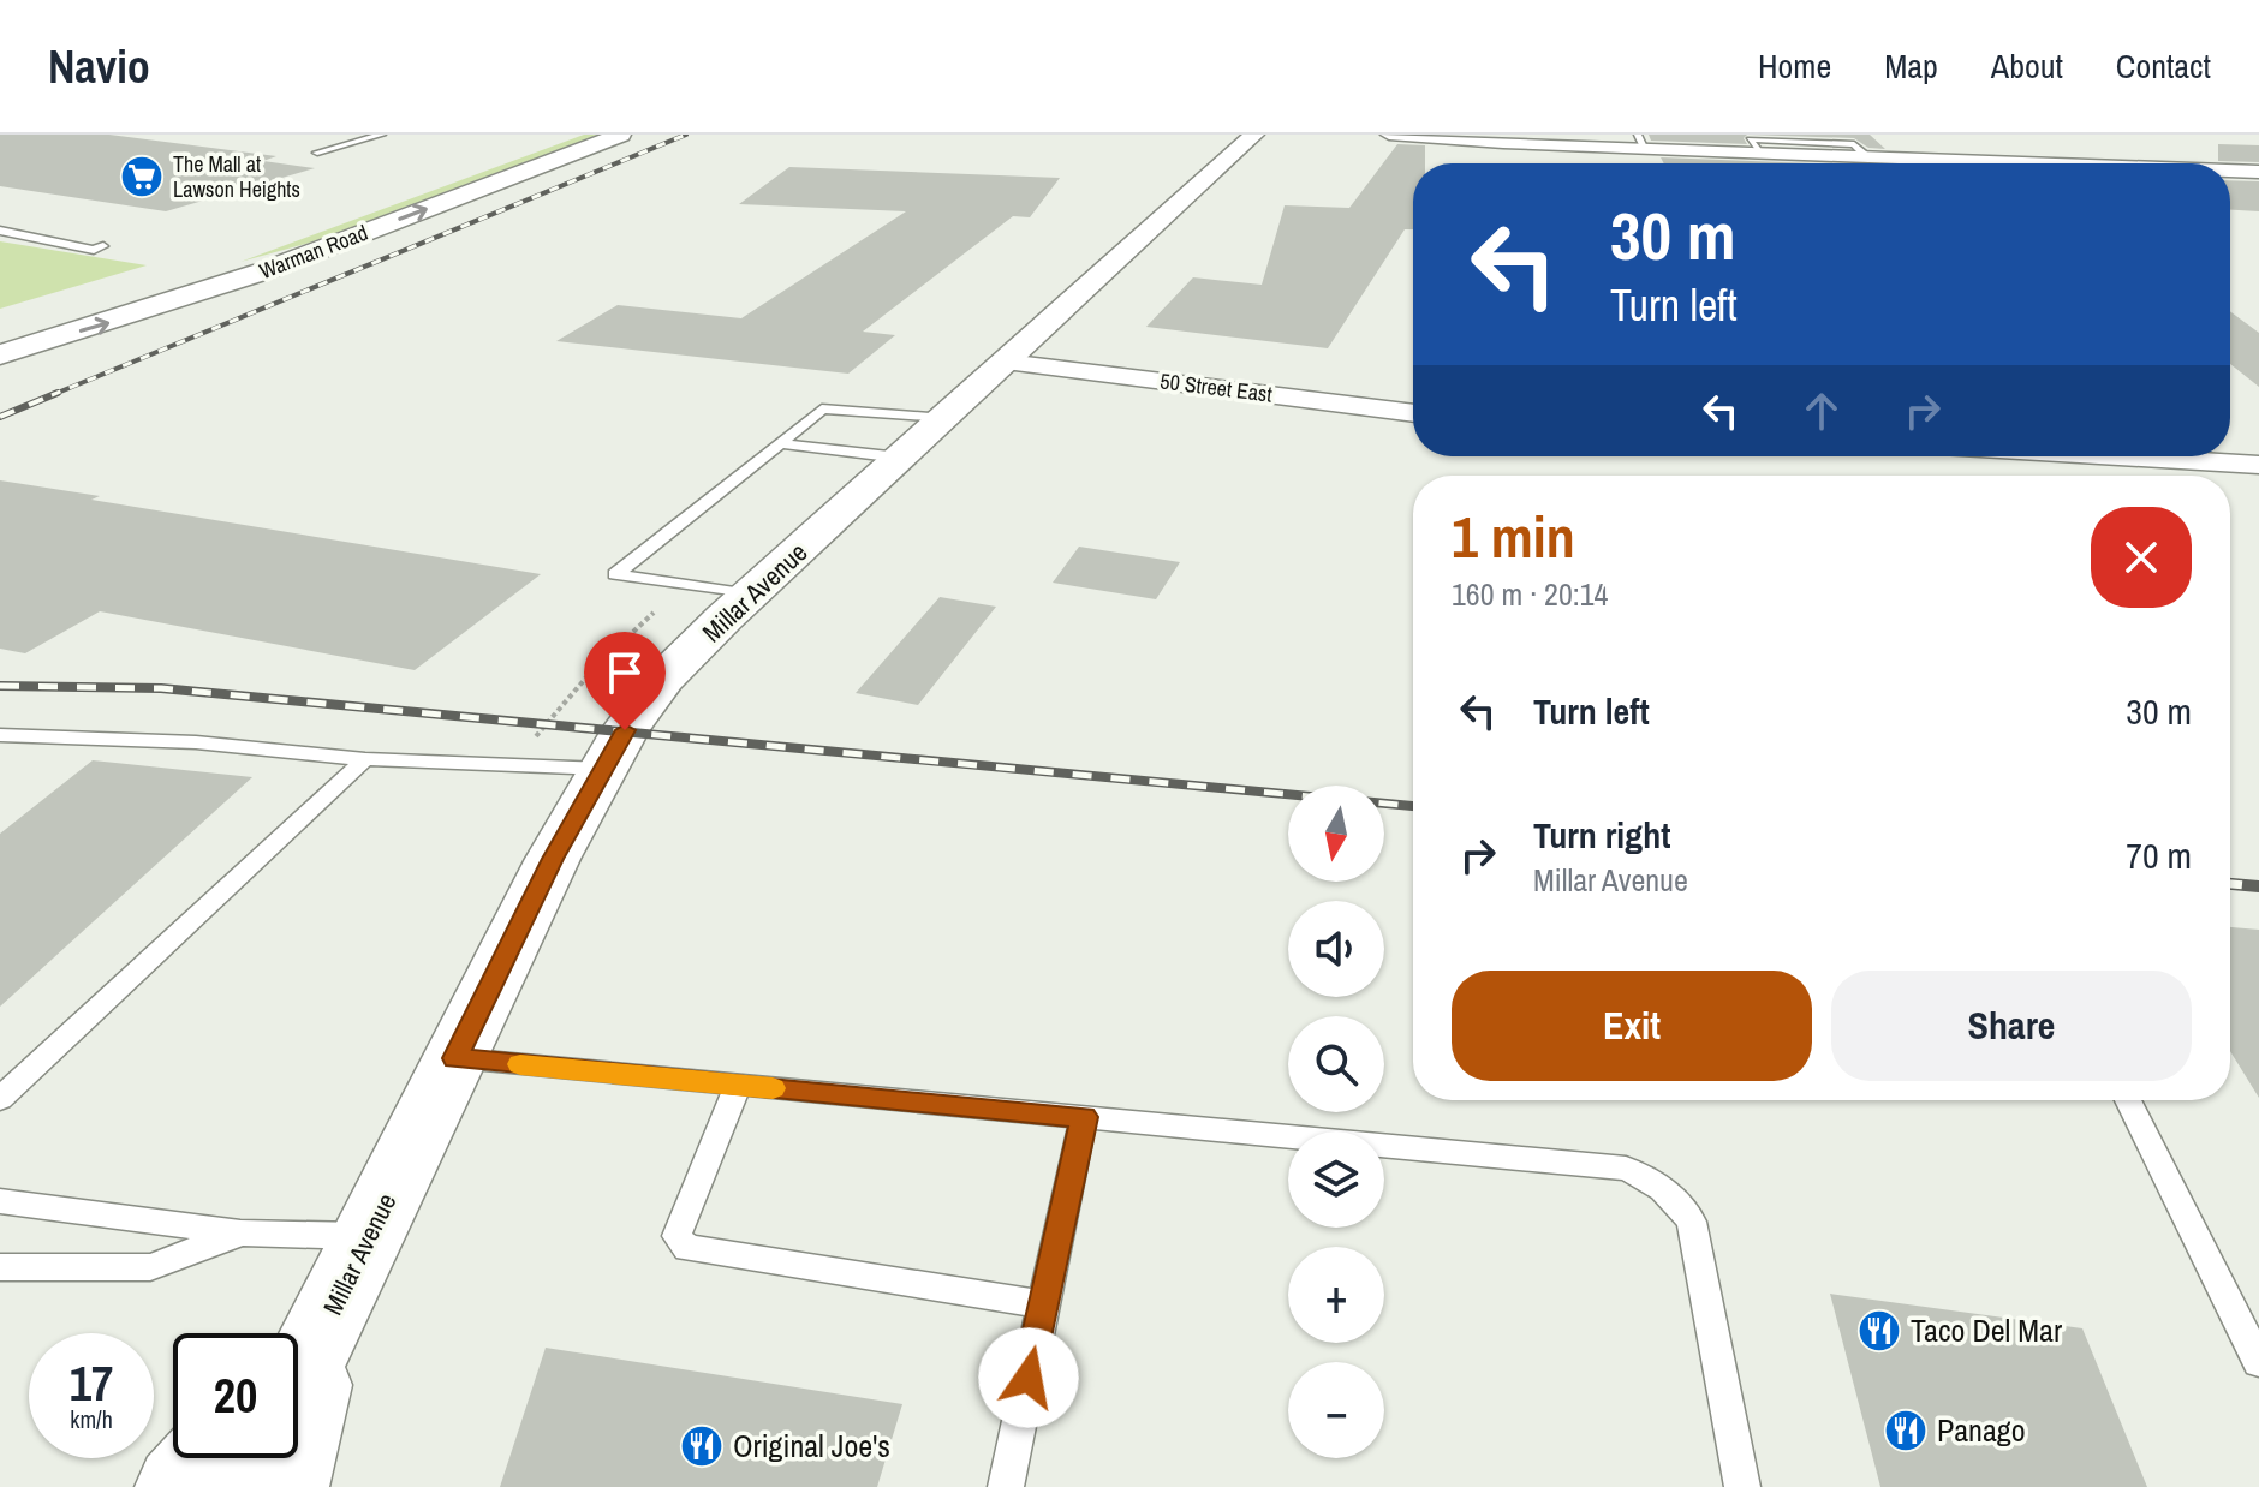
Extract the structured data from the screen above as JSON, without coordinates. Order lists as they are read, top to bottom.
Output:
{
  "streets": {
    "street": ["Warman Road", "50 Street East", "Millar Avenue"]
  },
  "crossings": [
    ["50 Street East", "Millar Avenue"]
  ],
  "places": {
    "supermarket": ["The Mall at Lawson Heights"],
    "restaurant": ["Taco Del Mar", "Panago", "Original Joe's"]
  },
  "north": "bottom",
  "page": {
    "header": "Navio",
    "nav": [
      "Home",
      "Map",
      "About",
      "Contact"
    ],
    "turn": ["30 m", "Turn left"],
    "heading": ["1 min", "160 m · 20:14"],
    "list": [
      {
        "name": "Turn left",
        "value": "30 m"
      },
      {
        "name": "Turn right",
        "note": "Millar Avenue",
        "value": "70 m"
      }
    ],
    "map_buttons": ["+", "−"],
    "buttons": ["Exit", "Share"],
    "speed": "17 km/h",
    "limit": "20"
  }
}
